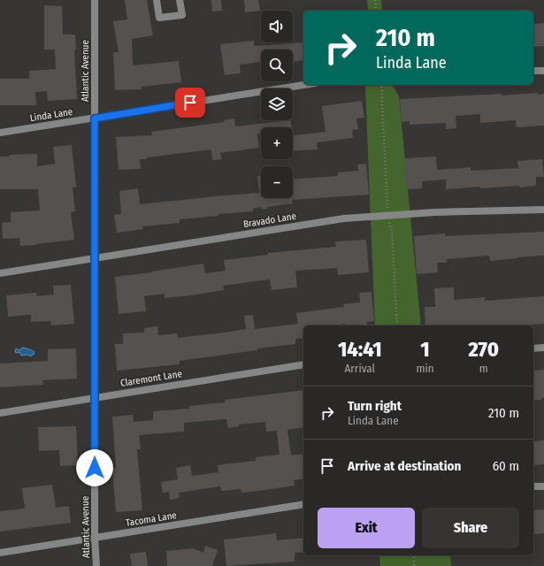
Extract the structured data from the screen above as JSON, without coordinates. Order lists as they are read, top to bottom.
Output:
{
  "streets": {
    "street": [
      "Atlantic Avenue",
      "Linda Lane",
      "Bravado Lane",
      "Claremont Lane",
      "Tacoma Lane"
    ]
  },
  "crossings": [
    ["Atlantic Avenue", "Linda Lane"],
    ["Atlantic Avenue", "Bravado Lane"],
    ["Atlantic Avenue", "Claremont Lane"],
    ["Atlantic Avenue", "Tacoma Lane"]
  ],
  "page": {
    "map_buttons": ["+", "−"],
    "turn": ["210 m", "Linda Lane"],
    "eta": [
      "14:41",
      "Arrival",
      "1",
      "min",
      "270",
      "m"
    ],
    "list": [
      {
        "name": "Turn right",
        "note": "Linda Lane",
        "value": "210 m"
      },
      {
        "name": "Arrive at destination",
        "value": "60 m"
      }
    ],
    "buttons": ["Exit", "Share"]
  }
}
